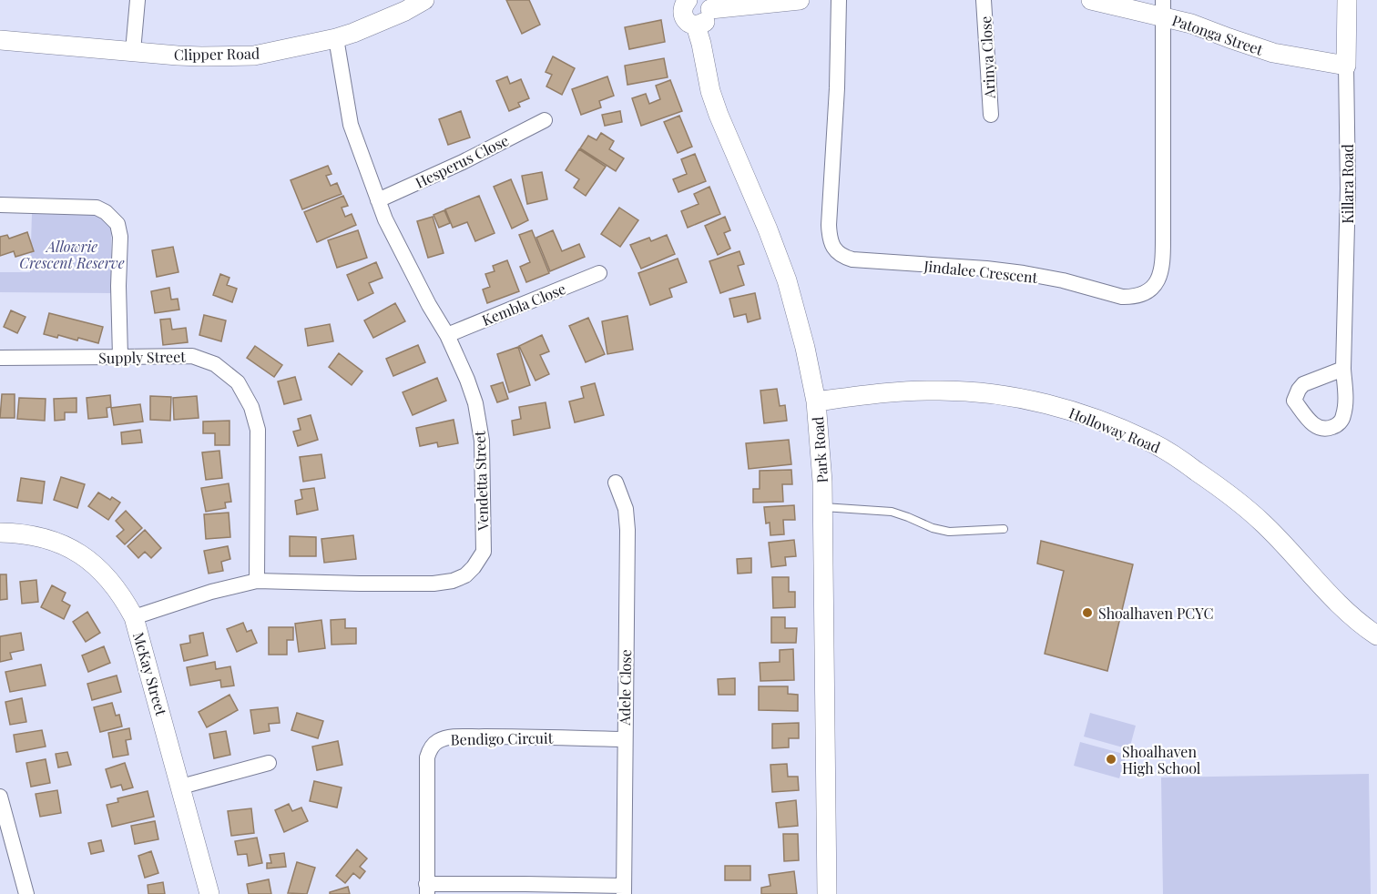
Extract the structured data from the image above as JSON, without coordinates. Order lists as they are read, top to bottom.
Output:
{
  "streets": {
    "street": [
      "Patonga Street",
      "Clipper Road",
      "Arinya Close",
      "Hesperus Close",
      "Killara Road",
      "Jindalee Crescent",
      "Kembla Close",
      "Supply Street",
      "Holloway Road",
      "Park Road",
      "Vendetta Street",
      "McKay Street",
      "Adele Close",
      "Bendigo Circuit"
    ]
  },
  "crossings": [
    ["Patonga Street", "Killara Road"],
    ["Patonga Street", "Jindalee Crescent"],
    ["Clipper Road", "Vendetta Street"],
    ["Hesperus Close", "Vendetta Street"],
    ["Kembla Close", "Vendetta Street"],
    ["Supply Street", "Vendetta Street"],
    ["Holloway Road", "Park Road"],
    ["Vendetta Street", "McKay Street"],
    ["Adele Close", "Bendigo Circuit"]
  ],
  "parks": ["Allowrie Crescent Reserve"],
  "places": ["Shoalhaven PCYC", "Shoalhaven High School"]
}
